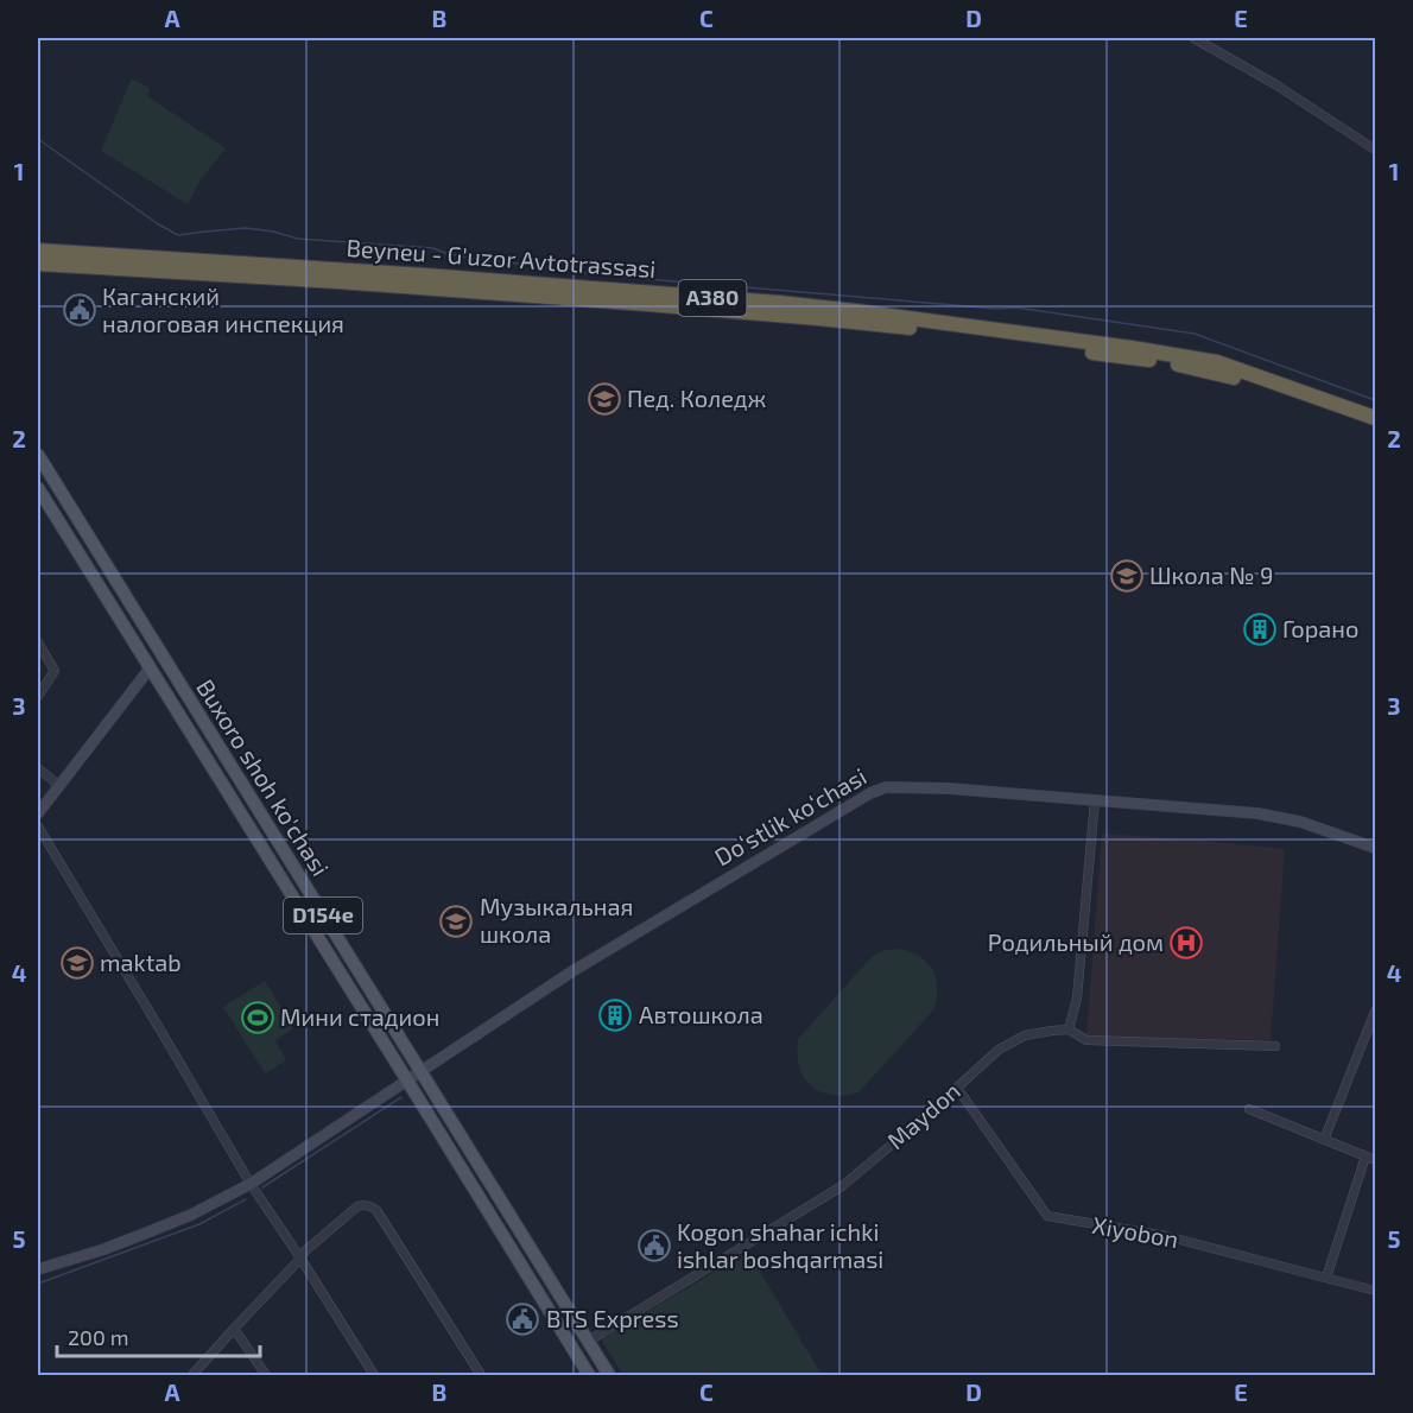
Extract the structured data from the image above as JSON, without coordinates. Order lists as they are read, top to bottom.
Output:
{
  "streets": {
    "highway": ["Beyneu - G'uzor Avtotrassasi", "A380"],
    "main road": ["Buxoro shoh ko'chasi", "D154e"],
    "street": ["Do‘stlik ko‘chasi", "Maydon", "Xiyobon"]
  },
  "crossings": [
    ["Buxoro shoh ko'chasi", "Do‘stlik ko‘chasi"],
    ["Buxoro shoh ko'chasi", "Maydon"],
    ["Maydon", "Xiyobon"]
  ],
  "places": {
    "public building": ["Каганский налоговая инспекция", "Kogon shahar ichki ishlar boshqarmasi", "BTS Express"],
    "school or university": [
      "Пед. Коледж",
      "Школа № 9",
      "Музыкальная школа",
      "maktab"
    ],
    "building": ["Горано", "Автошкола"],
    "hospital": ["Родильный дом"],
    "sports": ["Мини стадион"]
  },
  "scale_bar": "200 m",
  "grid": {
    "columns": [
      "A",
      "B",
      "C",
      "D",
      "E"
    ],
    "rows": [
      "1",
      "2",
      "3",
      "4",
      "5"
    ]
  }
}
